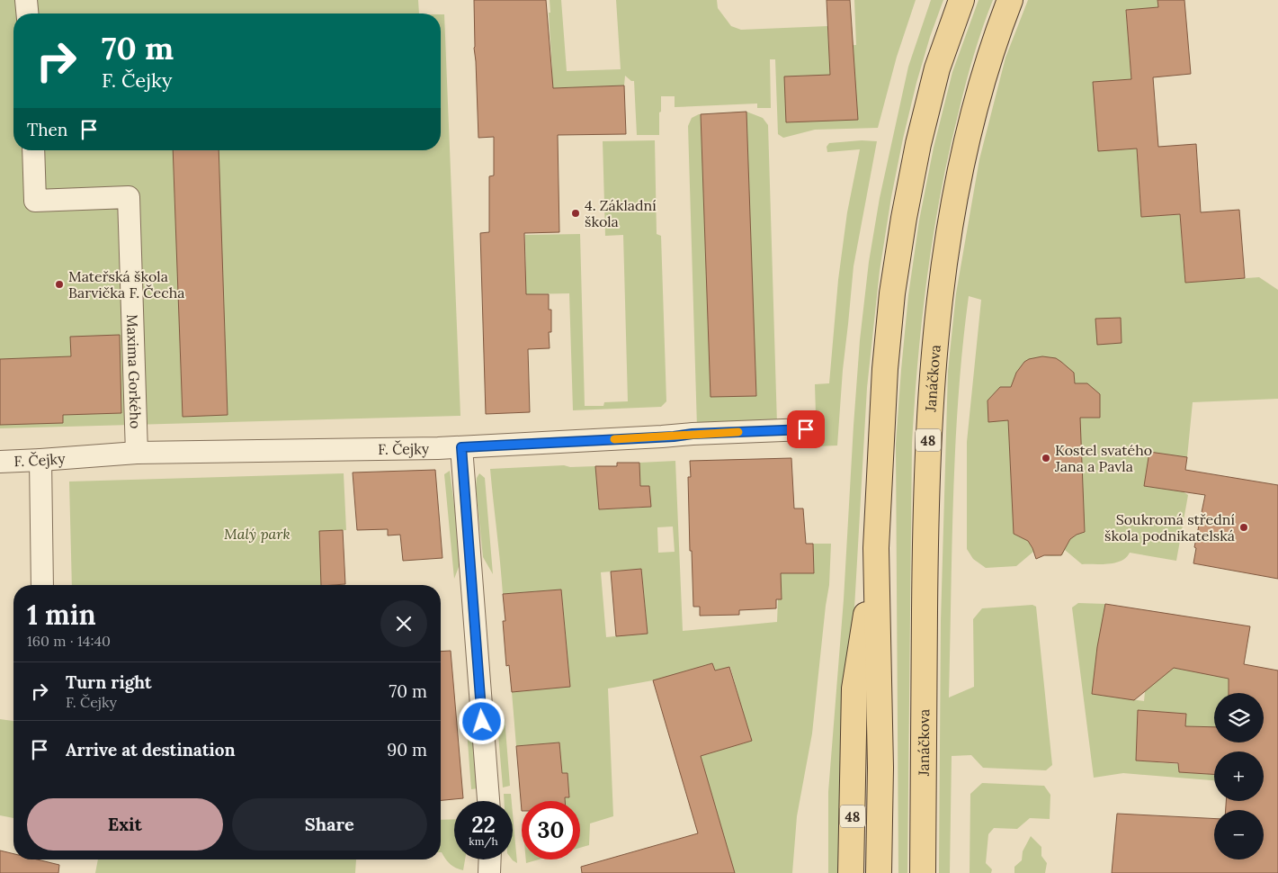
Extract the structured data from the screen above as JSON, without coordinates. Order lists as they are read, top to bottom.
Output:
{
  "streets": {
    "main road": ["Janáčkova", "48"],
    "street": ["Maxima Gorkého", "F. Čejky"]
  },
  "crossings": [
    ["Maxima Gorkého", "F. Čejky"]
  ],
  "parks": ["Malý park"],
  "places": [
    "4. Základní škola",
    "Mateřská škola Barvička F. Čecha",
    "Kostel svatého Jana a Pavla",
    "Soukromá střední škola podnikatelská"
  ],
  "page": {
    "turn": ["70 m", "F. Čejky"],
    "then": "Then",
    "heading": ["1 min", "160 m · 14:40"],
    "list": [
      {
        "name": "Turn right",
        "note": "F. Čejky",
        "value": "70 m"
      },
      {
        "name": "Arrive at destination",
        "value": "90 m"
      }
    ],
    "map_buttons": ["+", "−"],
    "buttons": ["Exit", "Share"],
    "speed": "22 km/h",
    "limit": "30"
  }
}
